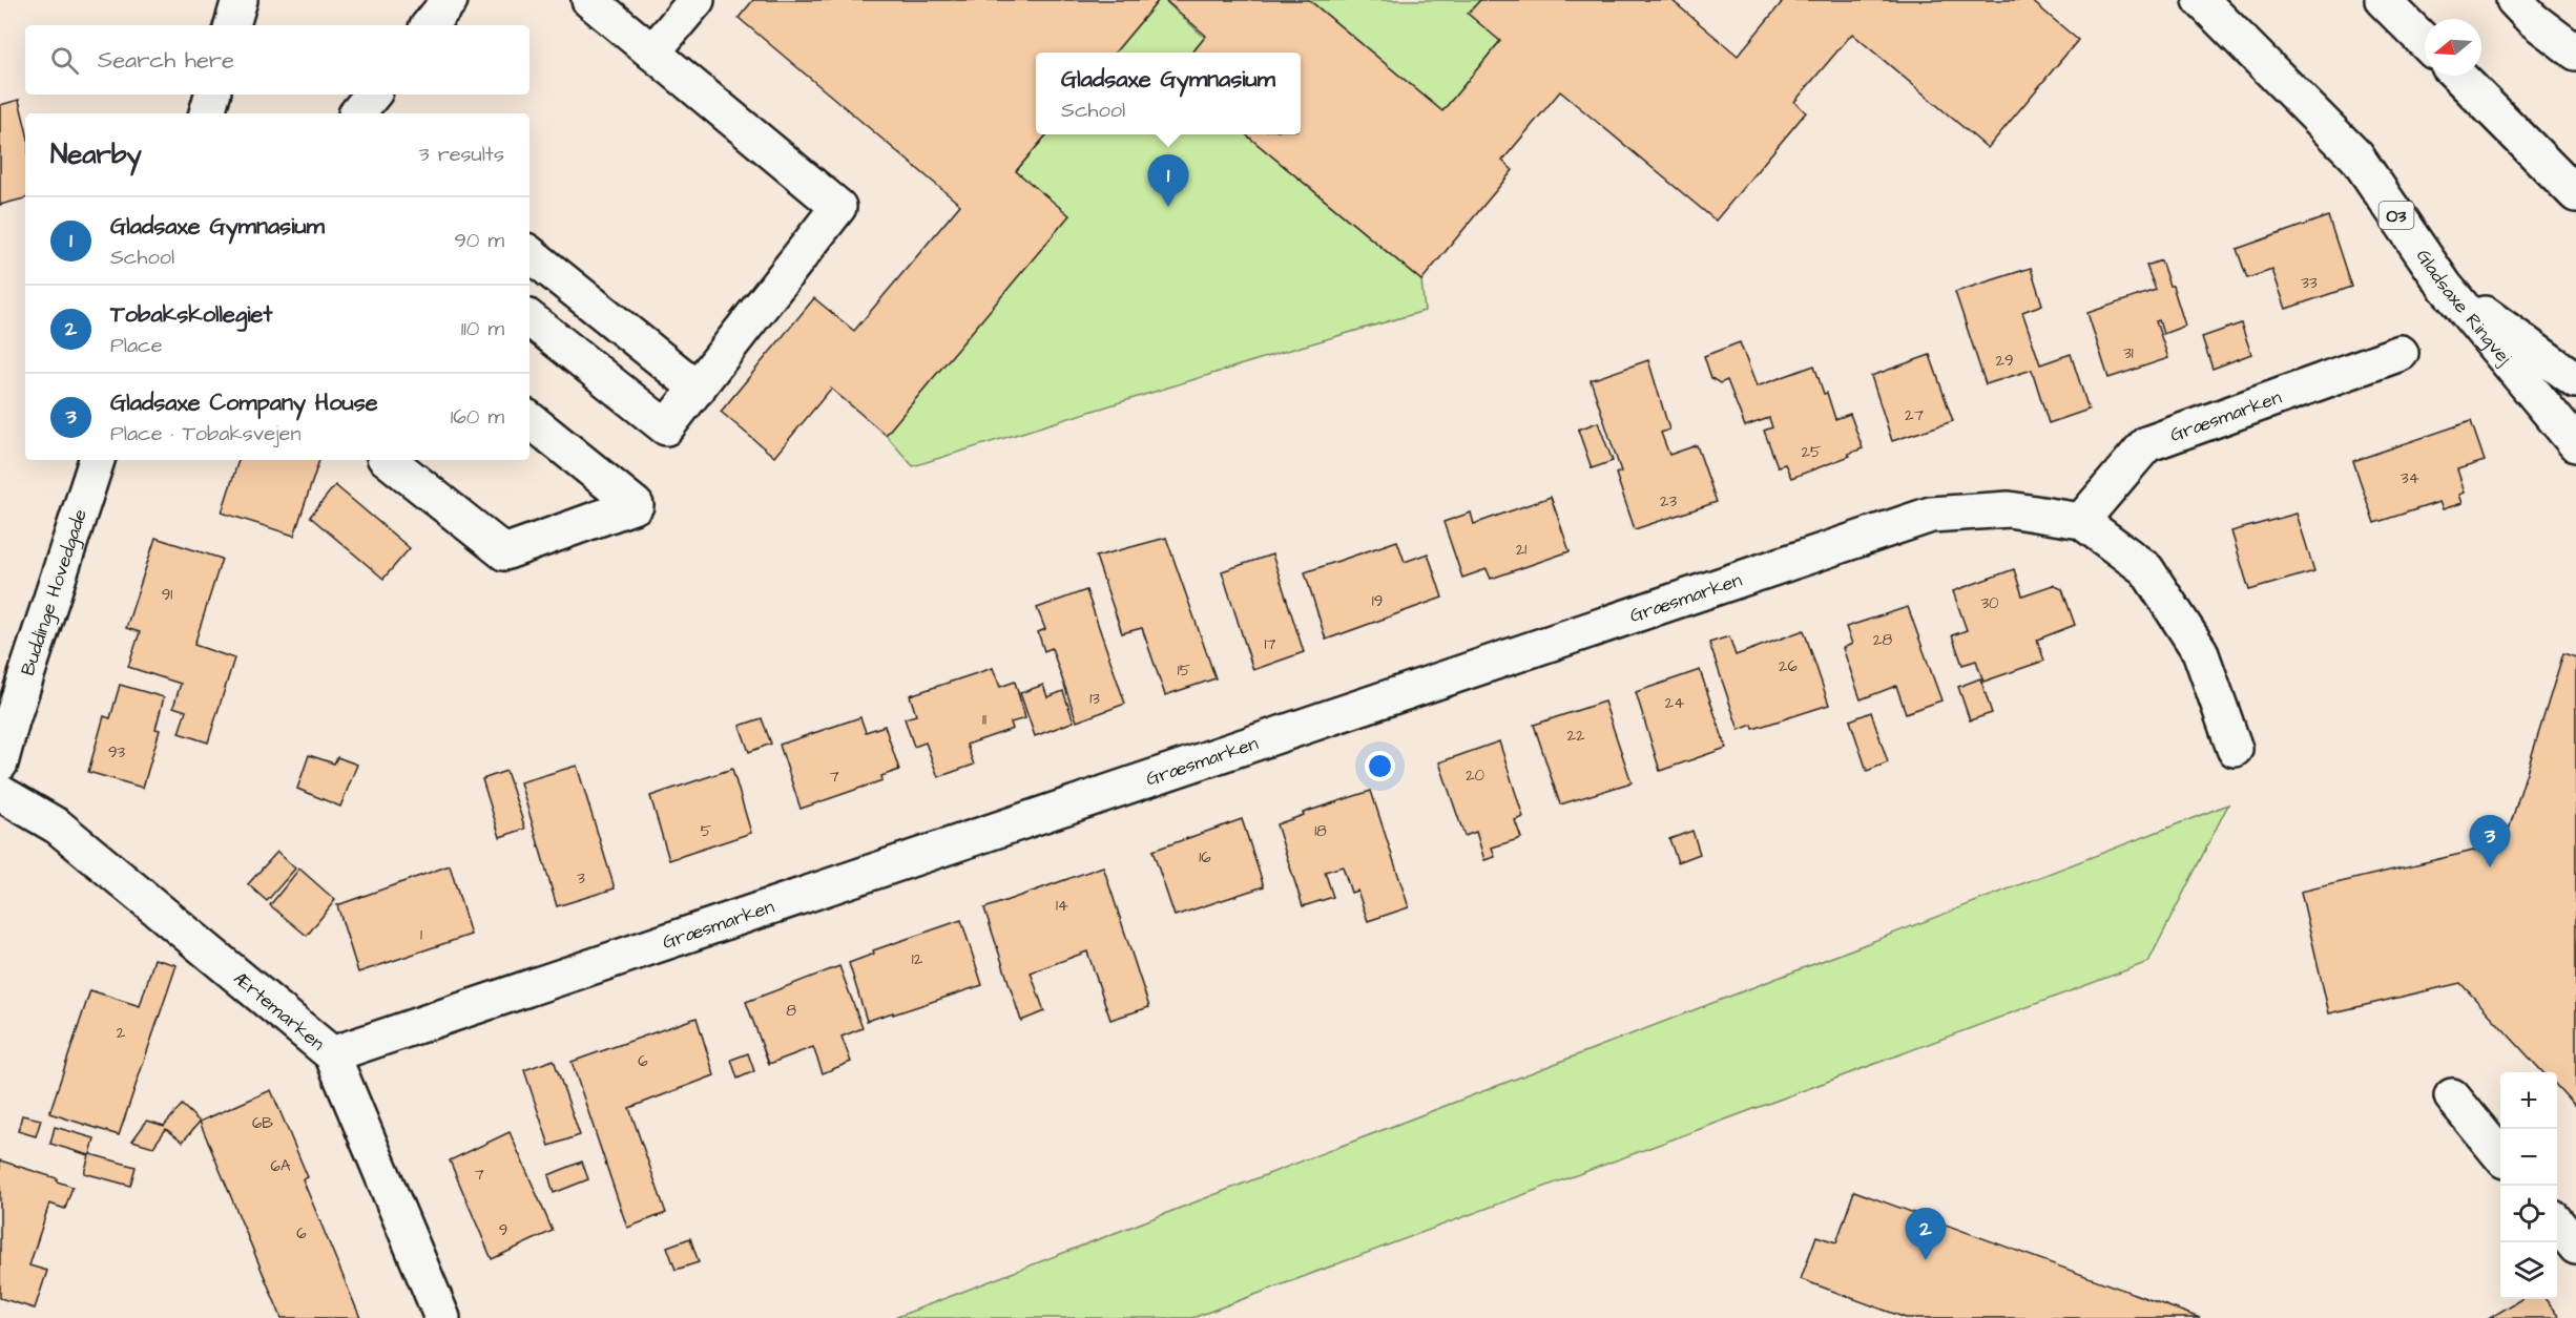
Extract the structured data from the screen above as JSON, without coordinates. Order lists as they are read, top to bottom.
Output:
{
  "streets": {
    "street": [
      "O3",
      "Gladsaxe Ringvej",
      "Græsmarken",
      "Buddinge Hovedgade",
      "Ærtemarken"
    ]
  },
  "crossings": [
    ["Græsmarken", "Ærtemarken"]
  ],
  "house_numbers": [
    "33",
    "31",
    "29",
    "27",
    "25",
    "34",
    "23",
    "21",
    "91",
    "19",
    "30",
    "28",
    "17",
    "26",
    "15",
    "13",
    "24",
    "11",
    "22",
    "93",
    "20",
    "7",
    "5",
    "18",
    "16",
    "3",
    "14",
    "1",
    "12",
    "8",
    "2",
    "6",
    "6B",
    "6A",
    "7",
    "9",
    "6"
  ],
  "north": "left",
  "page": {
    "search": "Search here",
    "popup": ["Gladsaxe Gymnasium", "School"],
    "heading": ["Nearby", "3 results"],
    "pins": ["1", "3", "2"],
    "list": [
      {
        "mark": "1",
        "name": "Gladsaxe Gymnasium",
        "note": "School",
        "value": "90 m"
      },
      {
        "mark": "2",
        "name": "Tobakskollegiet",
        "note": "Place",
        "value": "110 m"
      },
      {
        "mark": "3",
        "name": "Gladsaxe Company House",
        "note": "Place · Tobaksvejen",
        "value": "160 m"
      }
    ],
    "map_buttons": ["+", "−"]
  }
}
